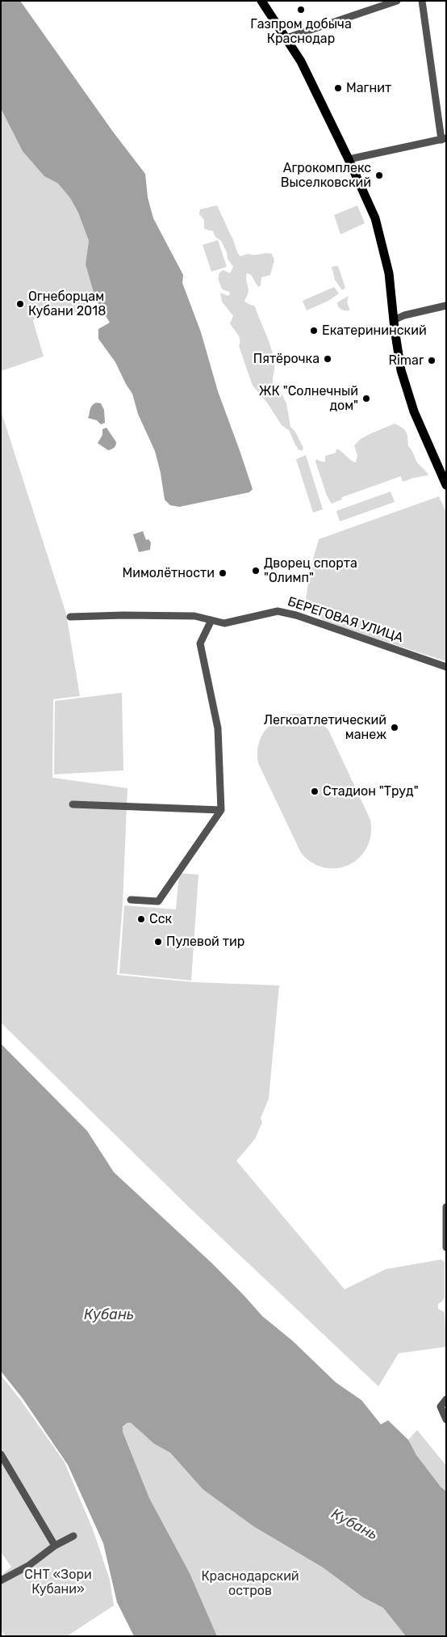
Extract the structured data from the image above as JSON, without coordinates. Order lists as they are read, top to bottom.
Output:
{
  "streets": {
    "street": ["БЕРЕГОВАЯ УЛИЦА"]
  },
  "water": ["Кубань"],
  "parks": ["СНТ «Зори Кубани»", "Краснодарский остров"],
  "places": [
    "Газпром добыча Краснодар",
    "Магнит",
    "Агрокомплекс Выселковский",
    "Огнеборцам Кубани 2018",
    "Екатерининский",
    "Пятёрочка",
    "Rimar",
    "ЖК \"Солнечный дом\"",
    "Дворец спорта \"Олимп\"",
    "Мимолётности",
    "Легкоатлетический манеж",
    "Стадион \"Труд\"",
    "Сск",
    "Пулевой тир"
  ]
}
